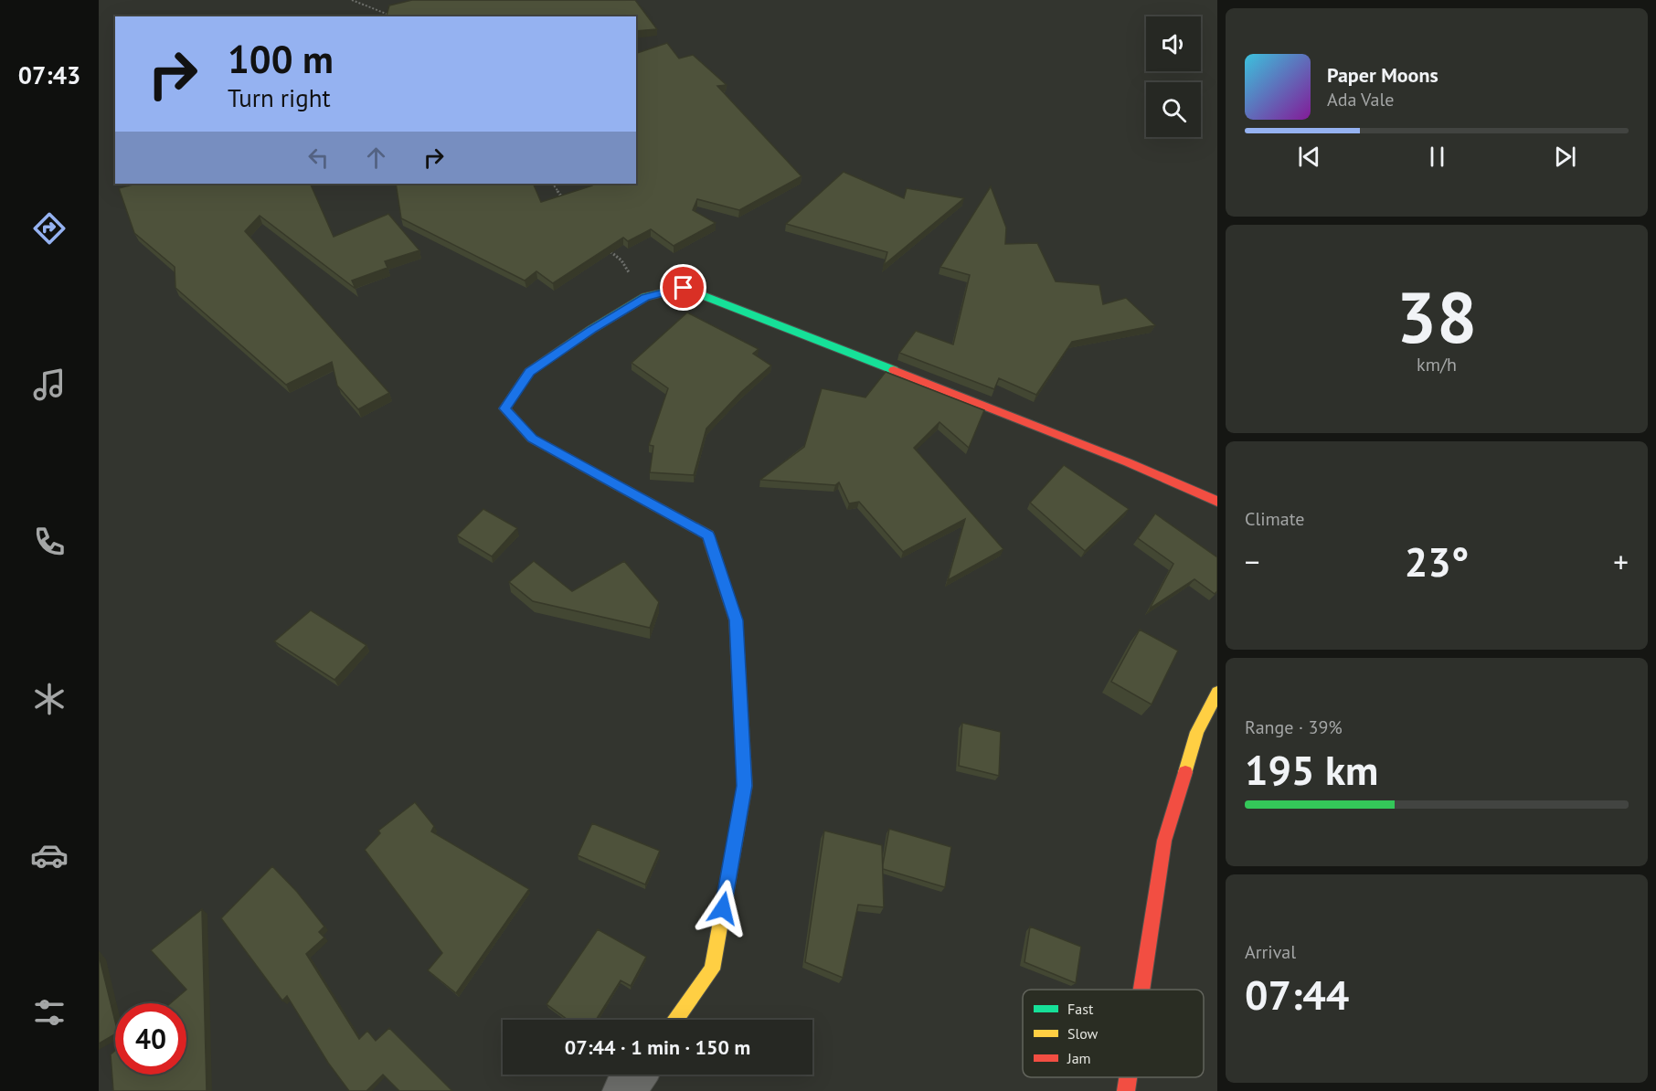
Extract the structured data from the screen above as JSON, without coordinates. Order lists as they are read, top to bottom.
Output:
{
  "legend": ["Fast", "Slow", "Jam"],
  "page": {
    "tabs": "07:43",
    "turn": ["100 m", "Turn right"],
    "song": ["Paper Moons", "Ada Vale"],
    "tile": [
      ["38", "km/h"],
      "Climate",
      ["Range · 39%", "195 km"],
      ["Arrival", "07:44"]
    ],
    "heat": ["−", "23°", "+"],
    "limit": "40",
    "trip": "07:44 · 1 min · 150 m"
  }
}
